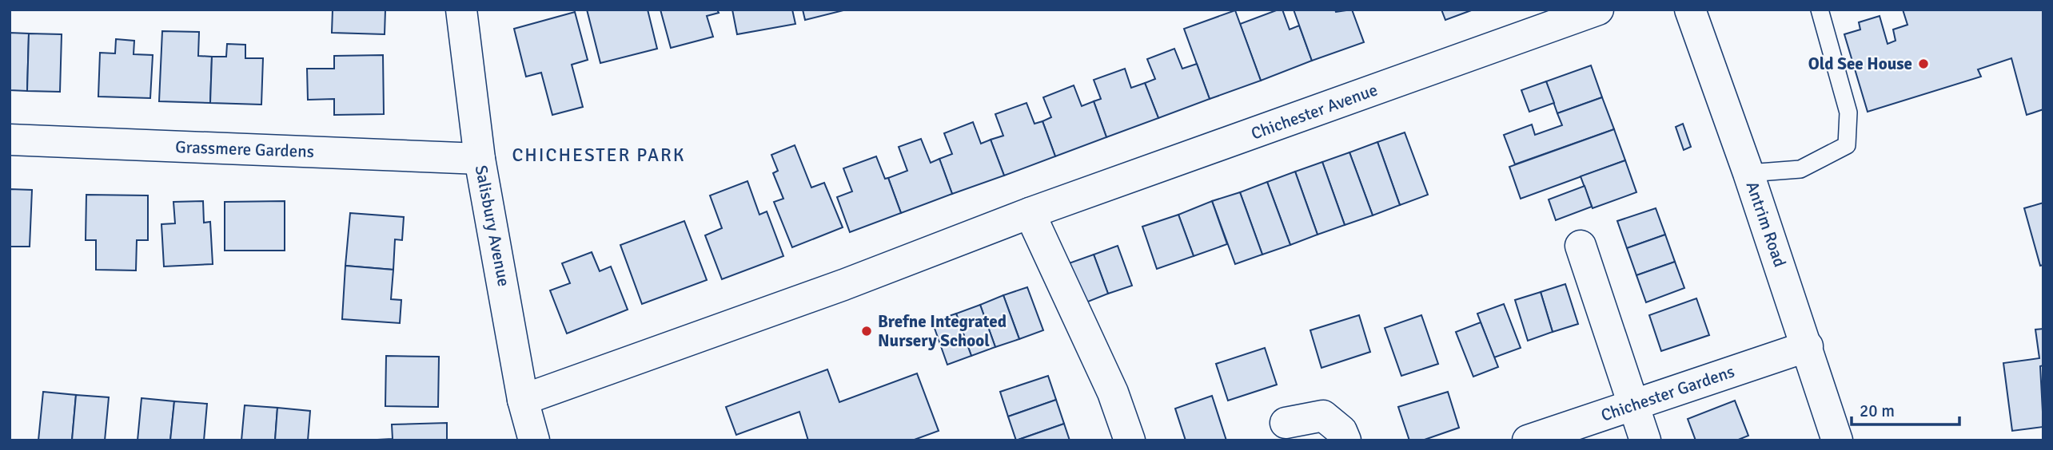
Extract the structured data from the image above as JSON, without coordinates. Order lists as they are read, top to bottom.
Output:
{
  "streets": {
    "street": [
      "Chichester Avenue",
      "Grassmere Gardens",
      "Antrim Road",
      "Salisbury Avenue",
      "Chichester Gardens"
    ]
  },
  "crossings": [
    ["Chichester Avenue", "Salisbury Avenue"],
    ["Grassmere Gardens", "Salisbury Avenue"],
    ["Antrim Road", "Chichester Gardens"]
  ],
  "districts": ["CHICHESTER PARK"],
  "places": ["Old See House", "Brefne Integrated Nursery School"],
  "scale_bar": "20 m"
}
